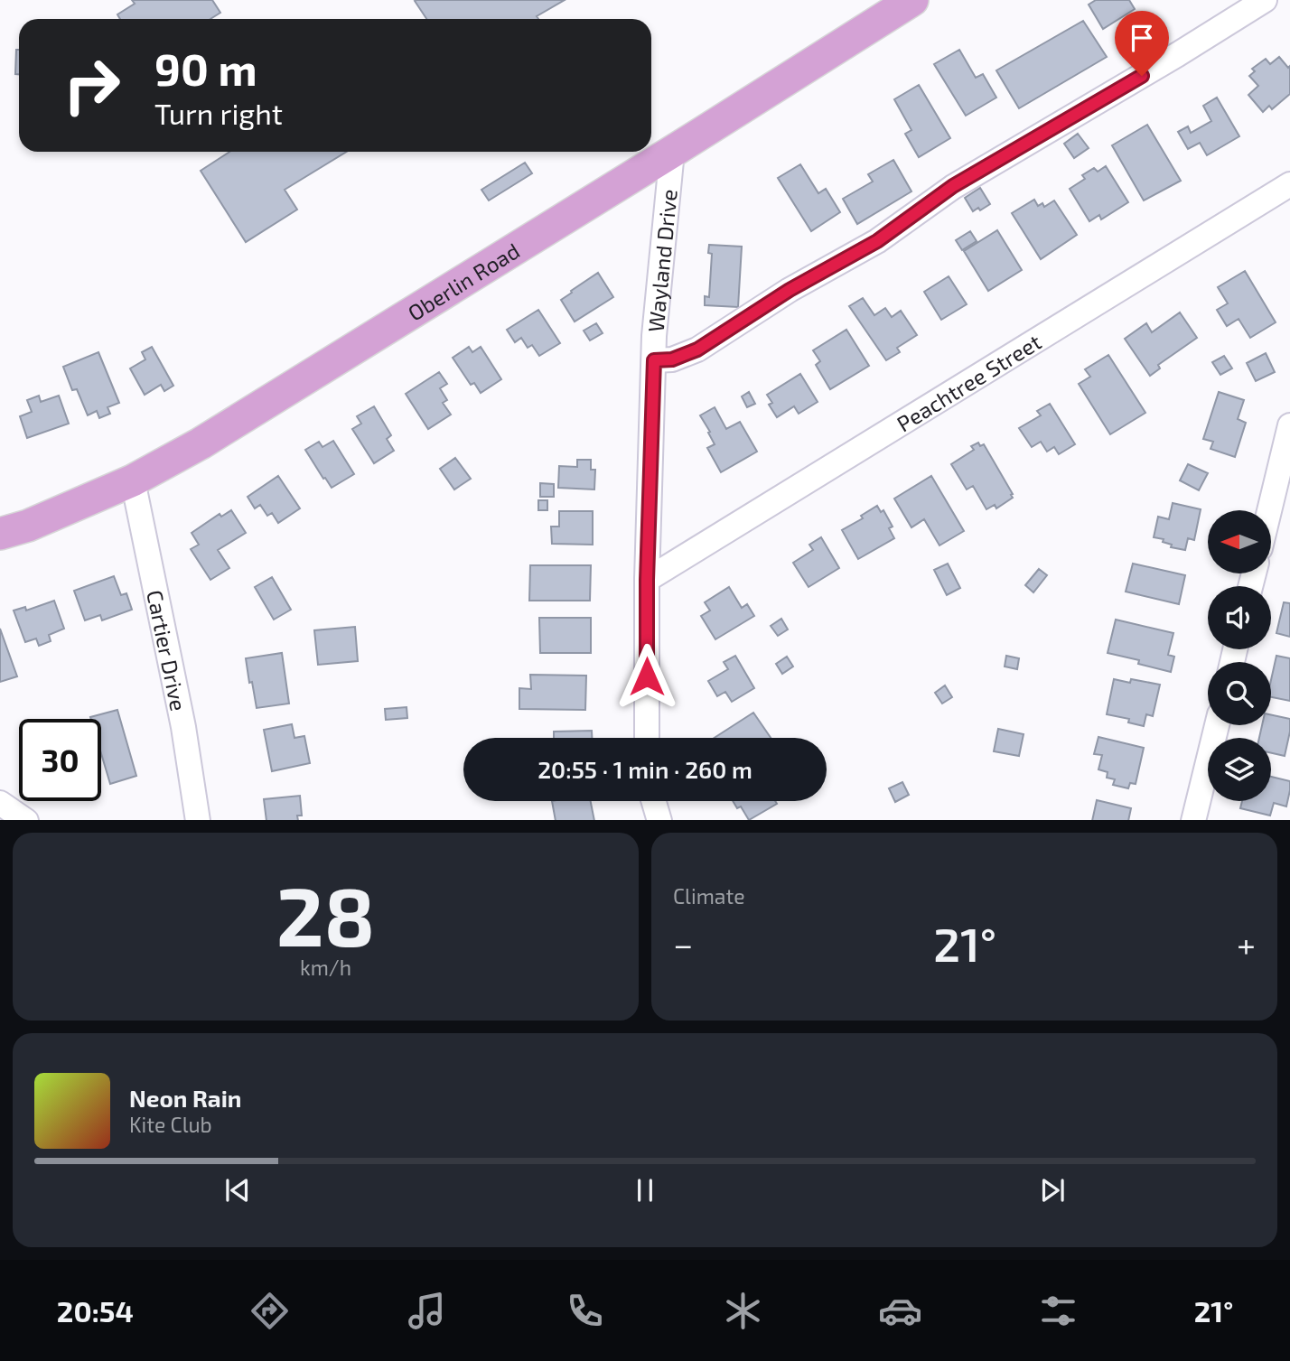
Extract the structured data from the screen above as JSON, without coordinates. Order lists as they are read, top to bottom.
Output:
{
  "streets": {
    "main road": ["Oberlin Road"],
    "street": ["Wayland Drive", "Peachtree Street", "Cartier Drive"]
  },
  "crossings": [
    ["Wayland Drive", "Oberlin Road"],
    ["Wayland Drive", "Peachtree Street"],
    ["Oberlin Road", "Cartier Drive"]
  ],
  "north": "left",
  "page": {
    "turn": ["90 m", "Turn right"],
    "limit": "30",
    "trip": "20:55 · 1 min · 260 m",
    "tile": [
      ["28", "km/h"],
      "Climate"
    ],
    "heat": ["−", "21°", "+"],
    "song": ["Neon Rain", "Kite Club"],
    "tabs": ["20:54", "21°"]
  }
}
